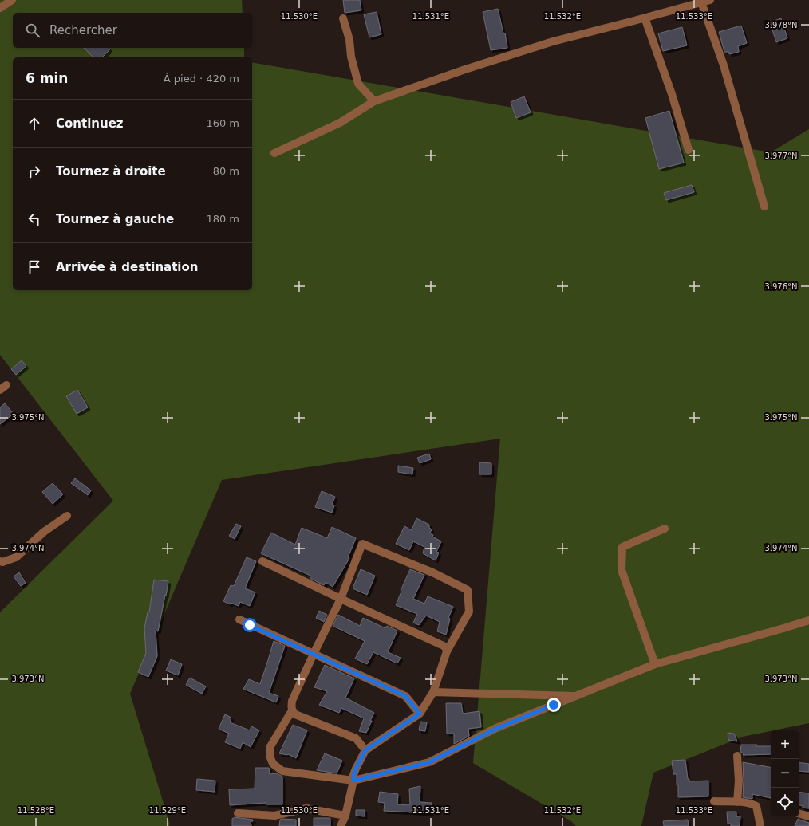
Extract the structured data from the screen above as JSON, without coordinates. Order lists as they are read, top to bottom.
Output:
{
  "page": {
    "search": "Rechercher",
    "heading": ["6 min", "À pied · 420 m"],
    "list": [
      ["Continuez", "160 m"],
      ["Tournez à droite", "80 m"],
      ["Tournez à gauche", "180 m"],
      "Arrivée à destination"
    ],
    "map_buttons": ["+", "−"]
  },
  "coordinates": [
    "11.530°E",
    "11.531°E",
    "11.532°E",
    "11.533°E",
    "3.978°N",
    "3.977°N",
    "3.976°N",
    "3.975°N",
    "3.974°N",
    "3.973°N",
    "11.528°E",
    "11.529°E"
  ]
}
